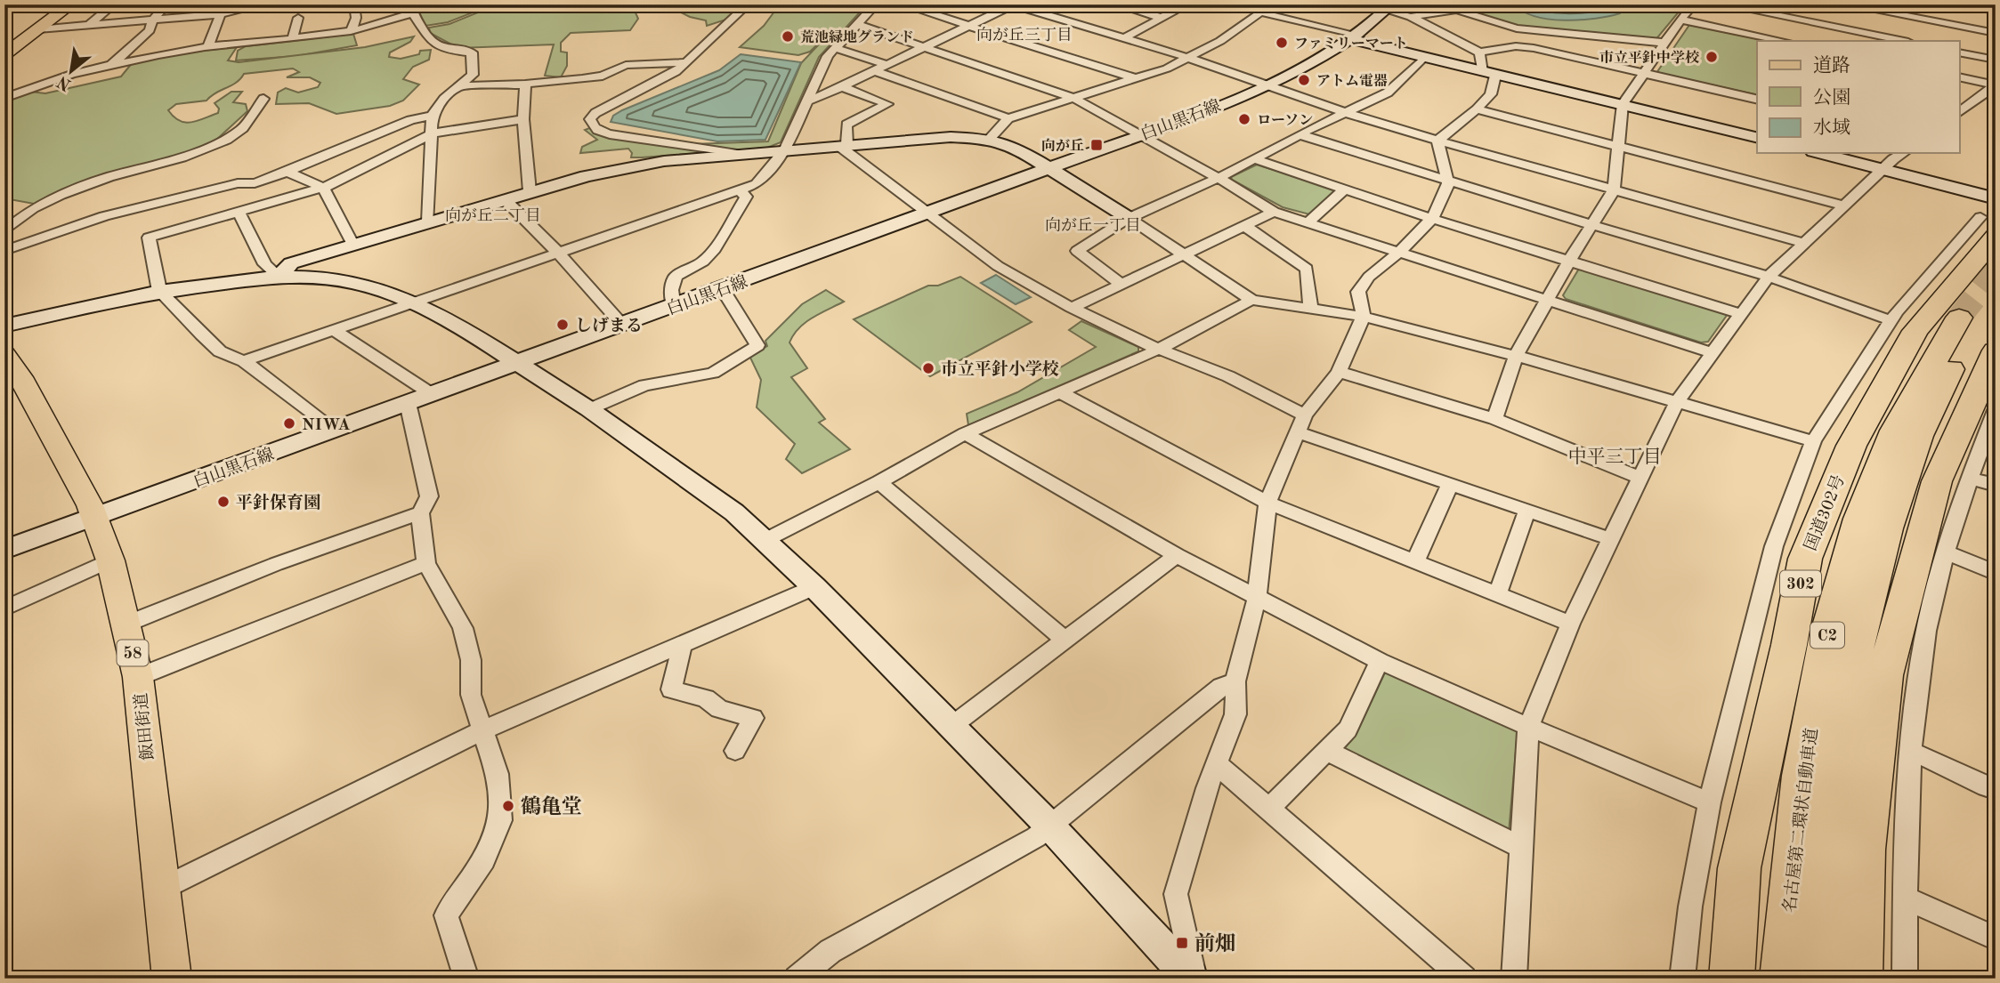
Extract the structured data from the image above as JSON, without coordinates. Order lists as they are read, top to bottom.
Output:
{
  "streets": {
    "highway": [
      "国道302号",
      "302",
      "C2",
      "名古屋第二環状自動車道"
    ],
    "main road": ["58", "飯田街道"],
    "street": ["白山黒石線"]
  },
  "crossings": [
    ["白山黒石線", "飯田街道"]
  ],
  "districts": [
    "向が丘三丁目",
    "向が丘二丁目",
    "向が丘一丁目",
    "中平三丁目"
  ],
  "places": {
    "other": [
      "荒池緑地グランド",
      "ファミリーマート",
      "市立平針中学校",
      "アトム電器",
      "ローソン",
      "しげまる",
      "市立平針小学校",
      "NIWA",
      "平針保育園",
      "鶴亀堂"
    ],
    "transit": ["向が丘", "前畑"]
  },
  "legend": ["道路", "公園", "水域"],
  "north": "bottom left"
}
